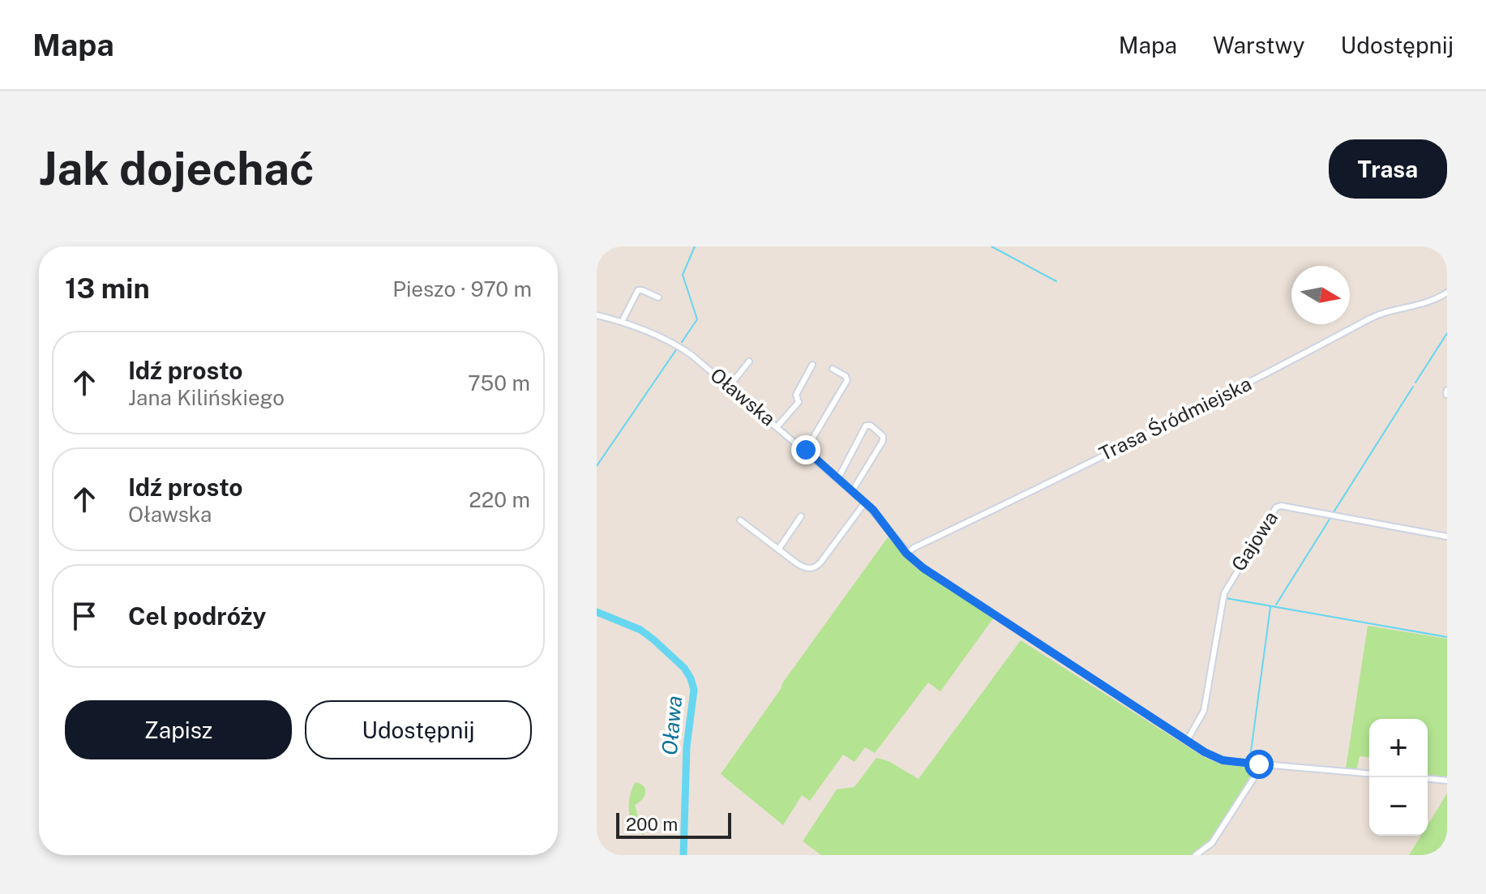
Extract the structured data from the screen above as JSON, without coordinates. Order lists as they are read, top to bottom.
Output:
{
  "streets": {
    "street": ["Oławska", "Trasa Śródmiejska", "Gajowa"]
  },
  "crossings": [
    ["Oławska", "Trasa Śródmiejska"],
    ["Oławska", "Gajowa"]
  ],
  "water": ["Oława"],
  "scale_bar": "200 m",
  "north": "right",
  "page": {
    "header": "Mapa",
    "nav": ["Mapa", "Warstwy", "Udostępnij"],
    "buttons": [
      "Trasa",
      ["Zapisz", "Udostępnij"]
    ],
    "title": "Jak dojechać",
    "heading": ["13 min", "Pieszo · 970 m"],
    "list": [
      ["Idź prosto", "Jana Kilińskiego", "750 m"],
      ["Idź prosto", "Oławska", "220 m"],
      "Cel podróży"
    ],
    "map_buttons": ["+", "−"],
    "scale": "200 m"
  }
}
